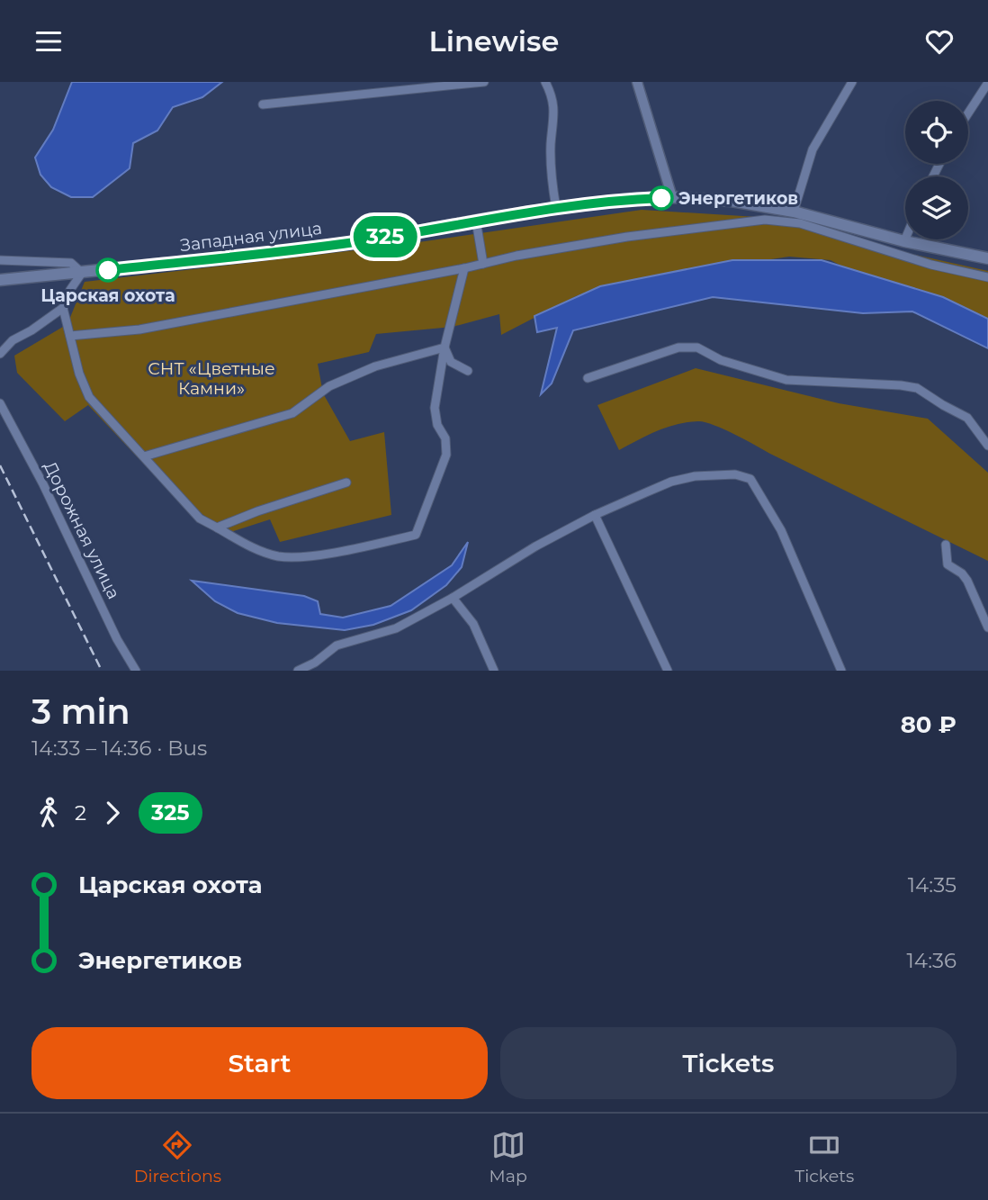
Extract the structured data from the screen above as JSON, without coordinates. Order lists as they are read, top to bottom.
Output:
{
  "streets": {
    "main road": ["Западная улица"],
    "street": ["Дорожная улица"]
  },
  "parks": ["СНТ «Цветные Камни»"],
  "places": ["Энергетиков", "Царская охота"],
  "lines": ["bus line 325"],
  "page": {
    "header": "Linewise",
    "on_map": "325",
    "heading": ["3 min", "14:33 – 14:36 · Bus", "80 ₽"],
    "legs": ["2", "325"],
    "list": [
      {
        "name": "Царская охота",
        "value": "14:35"
      },
      {
        "name": "Энергетиков",
        "value": "14:36"
      }
    ],
    "buttons": ["Start", "Tickets"],
    "tabs": ["Directions", "Map", "Tickets"]
  }
}
